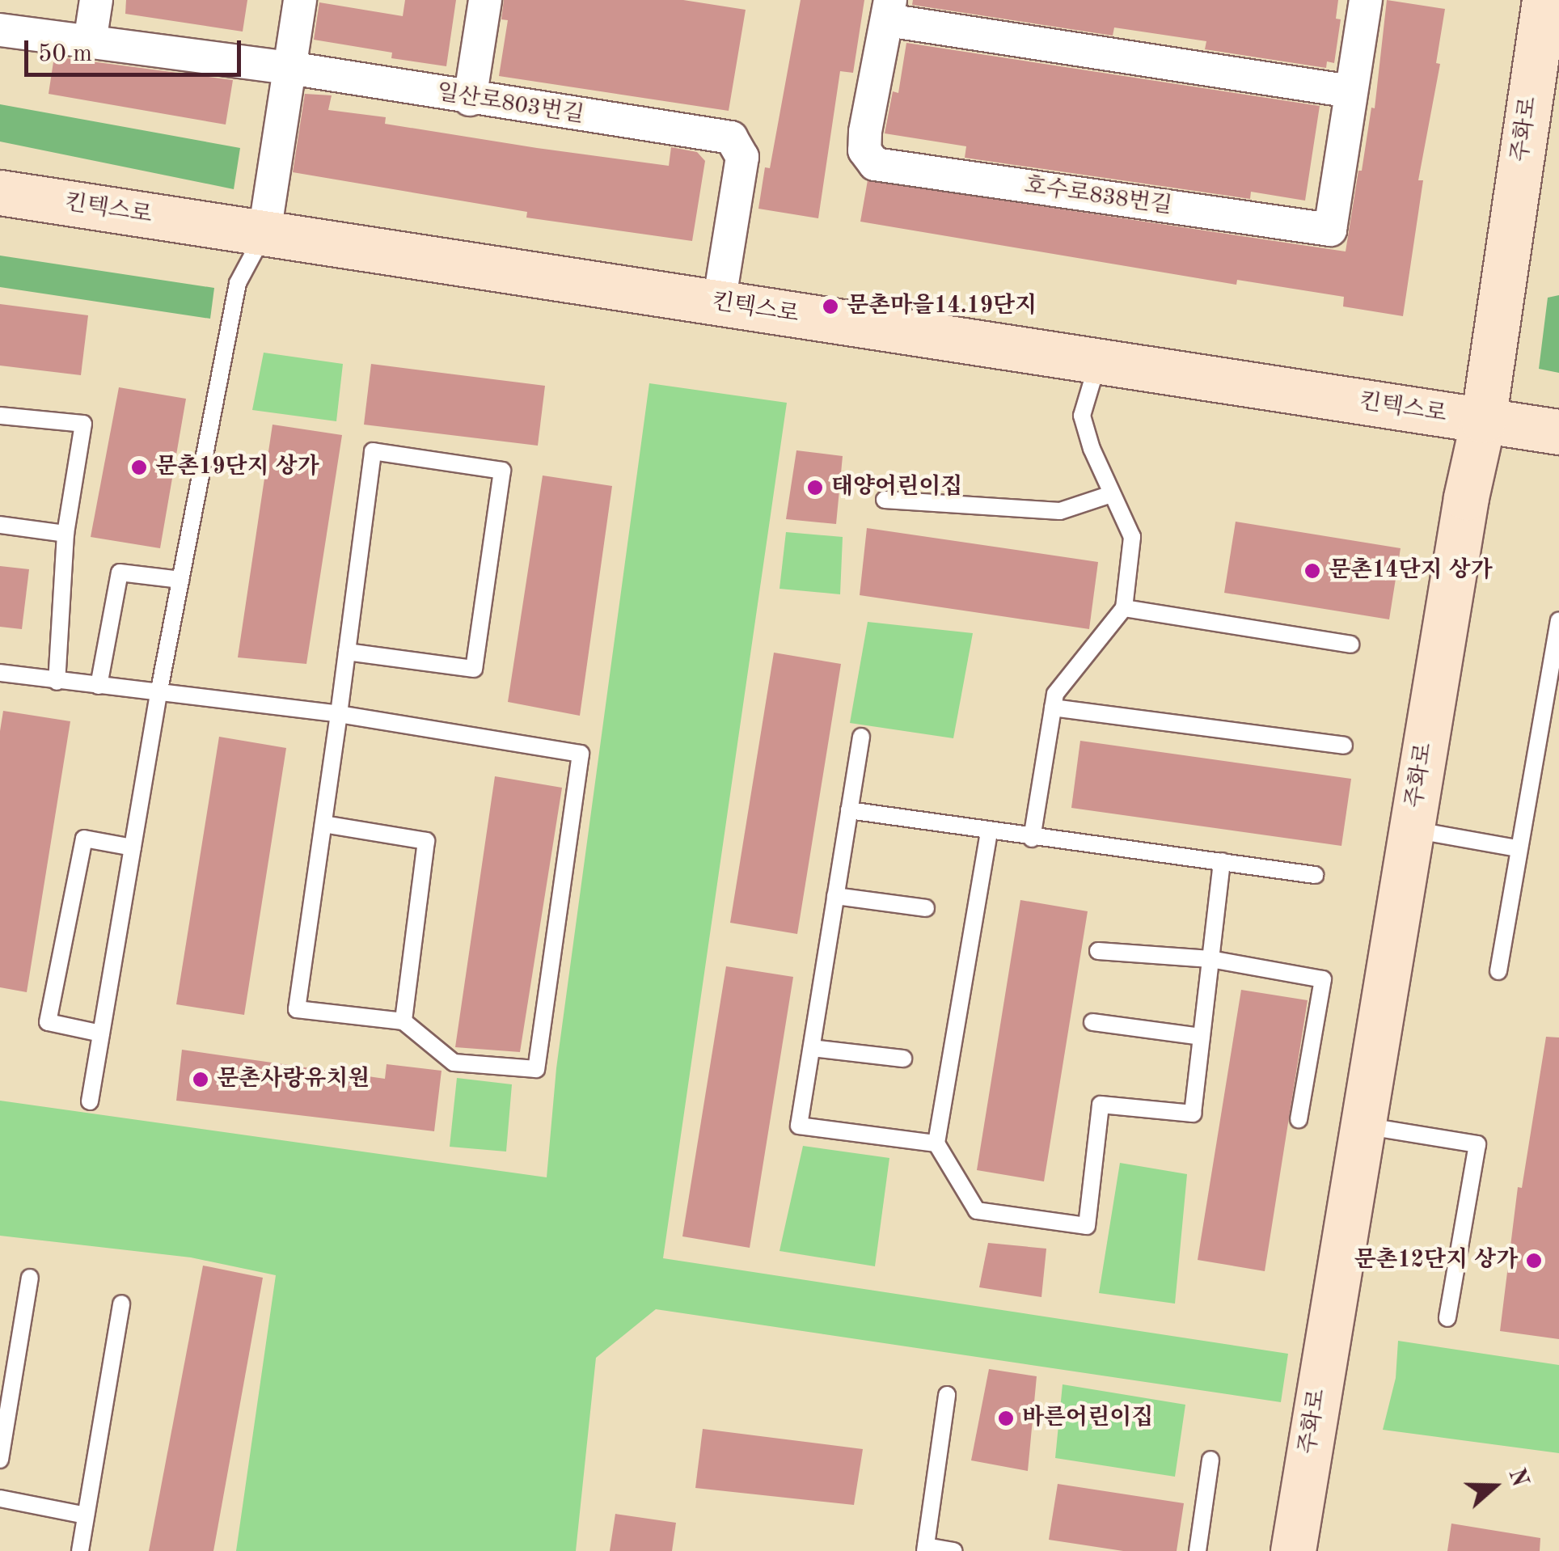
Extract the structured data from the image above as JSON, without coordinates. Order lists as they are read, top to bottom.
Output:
{
  "streets": {
    "street": [
      "일산로803번길",
      "주화로",
      "호수로838번길",
      "킨텍스로"
    ]
  },
  "crossings": [
    ["일산로803번길", "킨텍스로"],
    ["주화로", "킨텍스로"]
  ],
  "places": [
    "문촌마을14.19단지",
    "문촌19단지 상가",
    "태양어린이집",
    "문촌14단지 상가",
    "문촌사랑유치원",
    "문촌12단지 상가",
    "바른어린이집"
  ],
  "scale_bar": "50 m",
  "north": "right"
}
